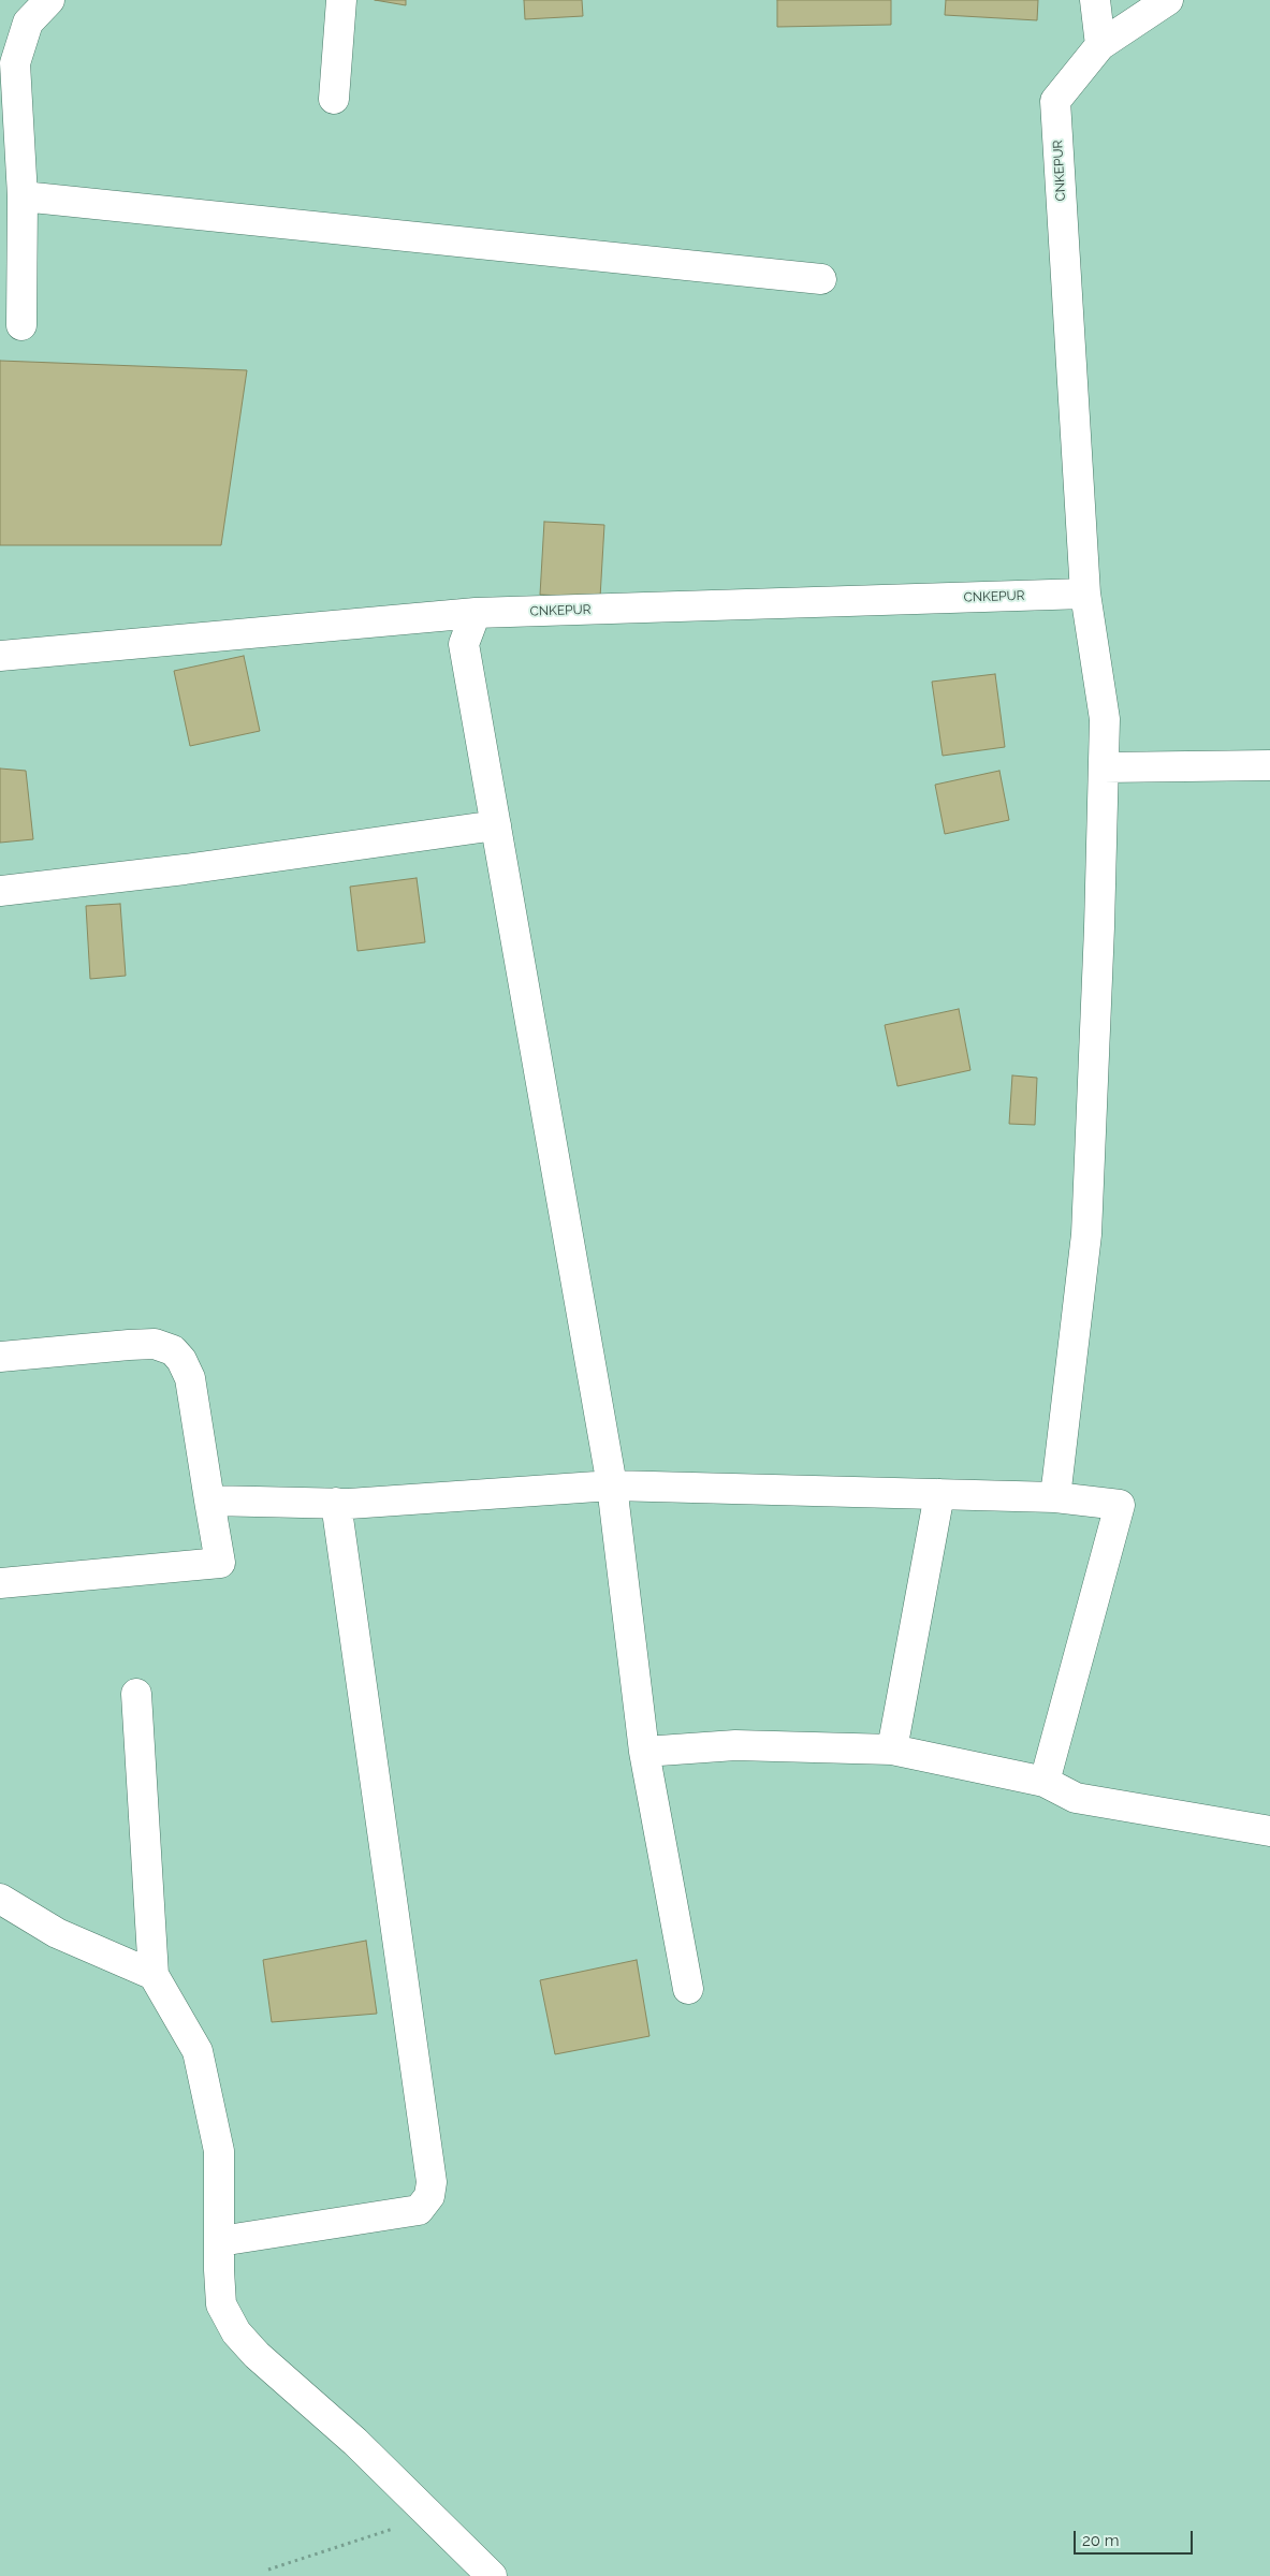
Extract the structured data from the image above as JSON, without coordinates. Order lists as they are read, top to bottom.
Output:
{
  "streets": {
    "street": ["CNKEPUR"]
  },
  "scale_bar": "20 m"
}
